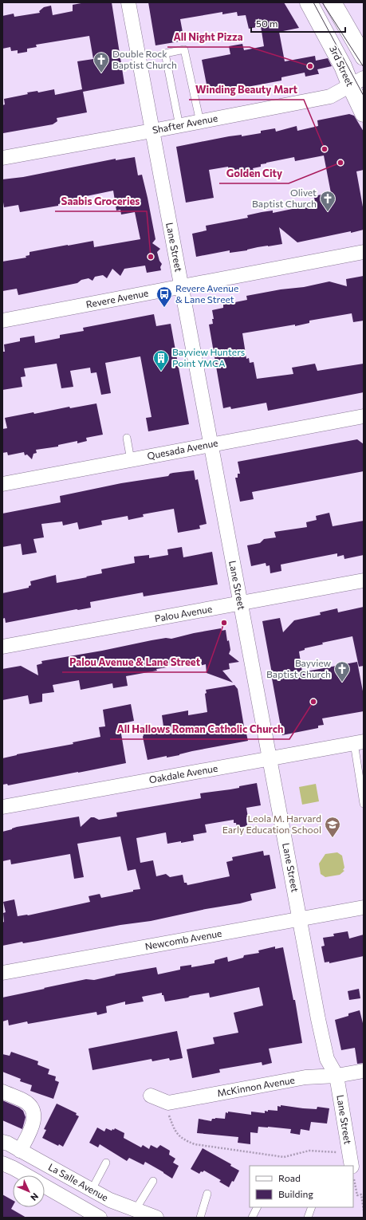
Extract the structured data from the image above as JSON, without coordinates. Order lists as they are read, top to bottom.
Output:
{
  "streets": {
    "main road": ["3rd Street"],
    "street": [
      "Shafter Avenue",
      "Lane Street",
      "Revere Avenue",
      "Quesada Avenue",
      "Palou Avenue",
      "Oakdale Avenue",
      "Newcomb Avenue",
      "McKinnon Avenue",
      "La Salle Avenue"
    ]
  },
  "crossings": [
    ["3rd Street", "Shafter Avenue"],
    ["Shafter Avenue", "Lane Street"],
    ["Lane Street", "Revere Avenue"],
    ["Lane Street", "Quesada Avenue"],
    ["Lane Street", "Palou Avenue"],
    ["Lane Street", "Oakdale Avenue"],
    ["Lane Street", "Newcomb Avenue"],
    ["Lane Street", "McKinnon Avenue"]
  ],
  "places": {
    "other": [
      "All Night Pizza",
      "Winding Beauty Mart",
      "Golden City",
      "Saabis Groceries",
      "Palou Avenue & Lane Street",
      "All Hallows Roman Catholic Church"
    ],
    "church": ["Double Rock Baptist Church", "Olivet Baptist Church", "Bayview Baptist Church"],
    "bus stop": ["Revere Avenue & Lane Street"],
    "building": ["Bayview Hunters Point YMCA"],
    "school or university": ["Leola M. Harvard Early Education School"]
  },
  "legend": ["Road", "Building"],
  "scale_bar": "50 m",
  "north": "bottom right"
}
